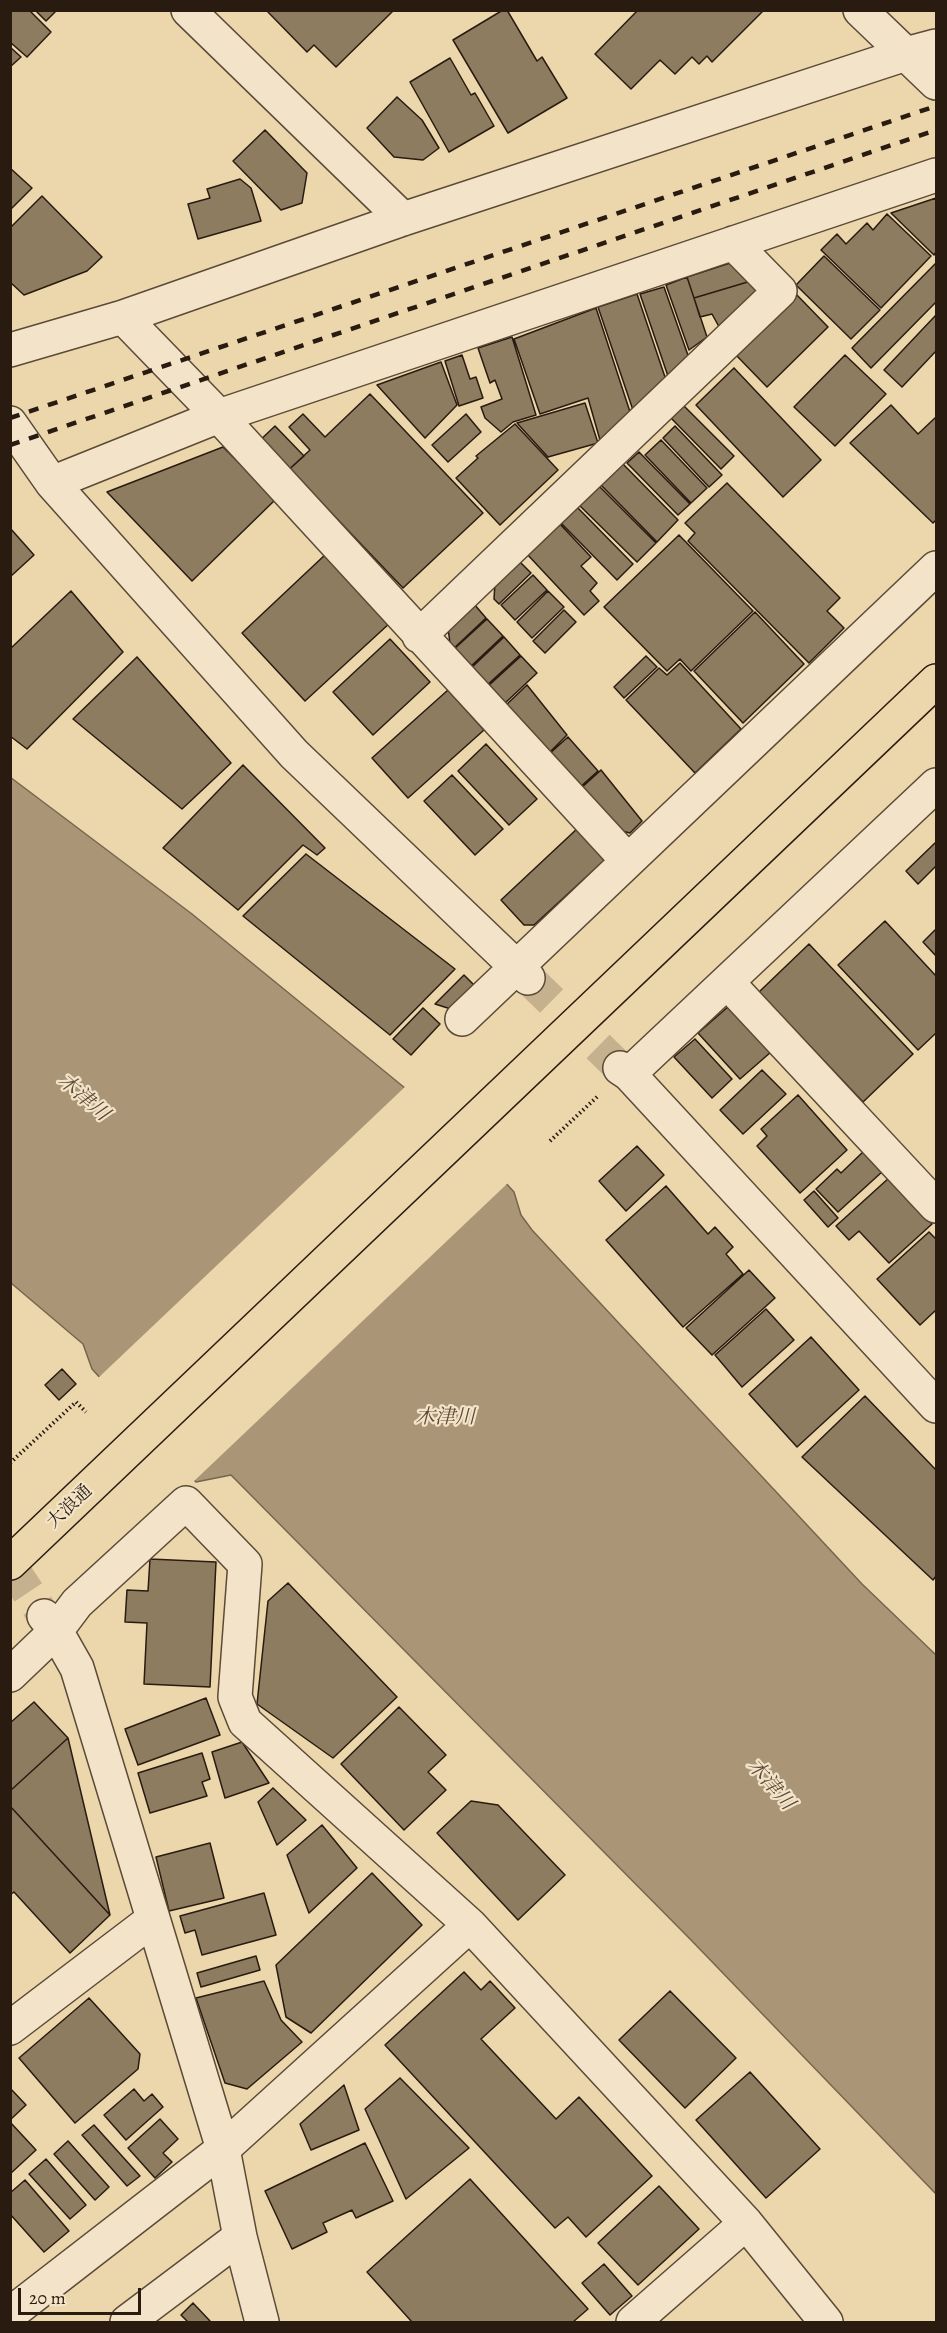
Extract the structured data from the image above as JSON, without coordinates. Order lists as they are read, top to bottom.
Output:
{
  "streets": {
    "main road": ["大浪通"]
  },
  "water": ["木津川"],
  "scale_bar": "20 m"
}
